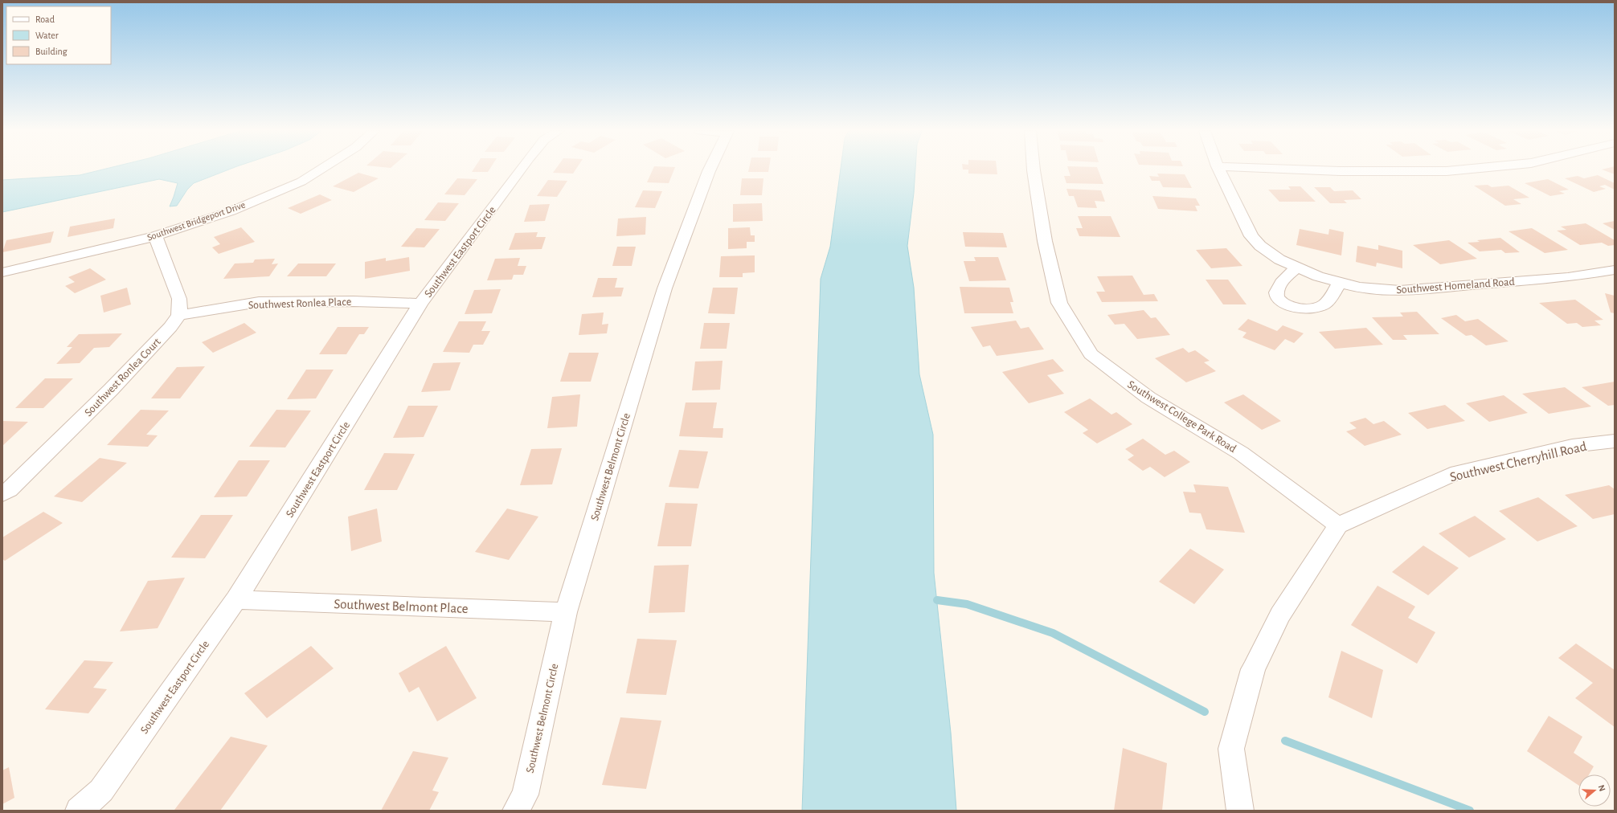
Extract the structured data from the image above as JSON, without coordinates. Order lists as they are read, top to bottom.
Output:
{
  "streets": {
    "street": [
      "Southwest Bridgeport Drive",
      "Southwest Eastport Circle",
      "Southwest Homeland Road",
      "Southwest Ronlea Place",
      "Southwest Ronlea Court",
      "Southwest College Park Road",
      "Southwest Cherryhill Road",
      "Southwest Belmont Circle",
      "Southwest Belmont Place"
    ]
  },
  "crossings": [
    ["Southwest Eastport Circle", "Southwest Ronlea Place"],
    ["Southwest Eastport Circle", "Southwest Belmont Place"],
    ["Southwest Ronlea Place", "Southwest Ronlea Court"],
    ["Southwest College Park Road", "Southwest Cherryhill Road"],
    ["Southwest Belmont Circle", "Southwest Belmont Place"]
  ],
  "legend": ["Road", "Water", "Building"],
  "north": "right"
}
